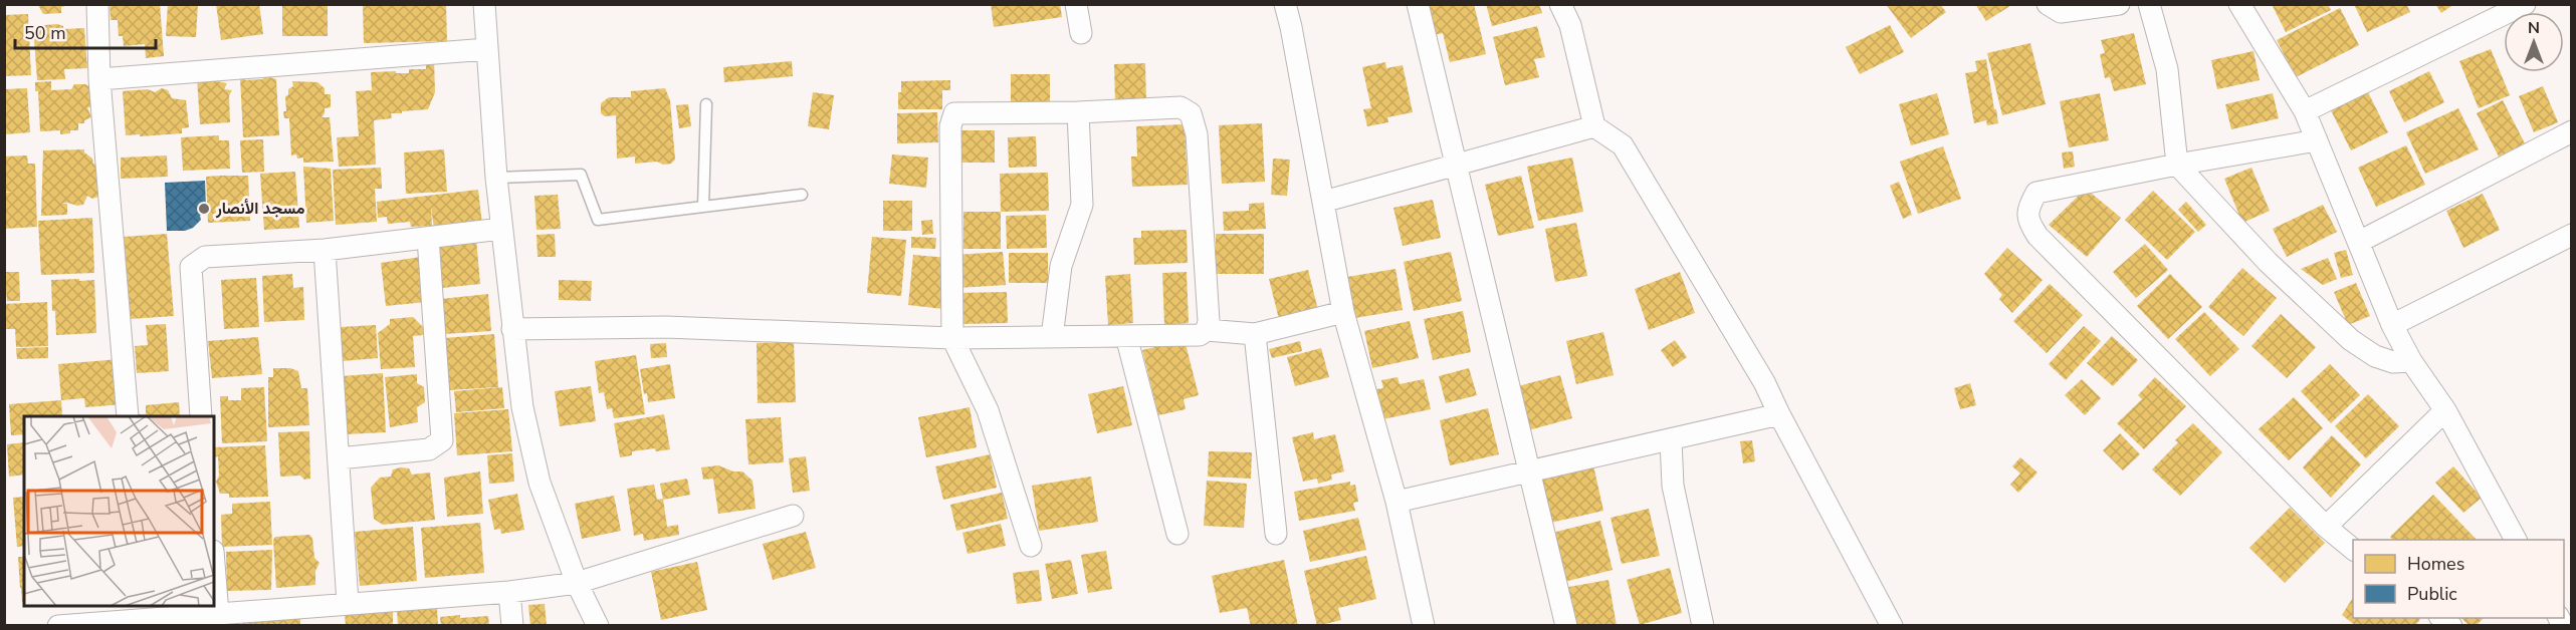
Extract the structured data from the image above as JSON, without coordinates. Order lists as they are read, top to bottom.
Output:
{
  "places": ["مسجد الأنصار"],
  "legend": ["Homes", "Public"],
  "scale_bar": "50 m",
  "north": "top"
}
